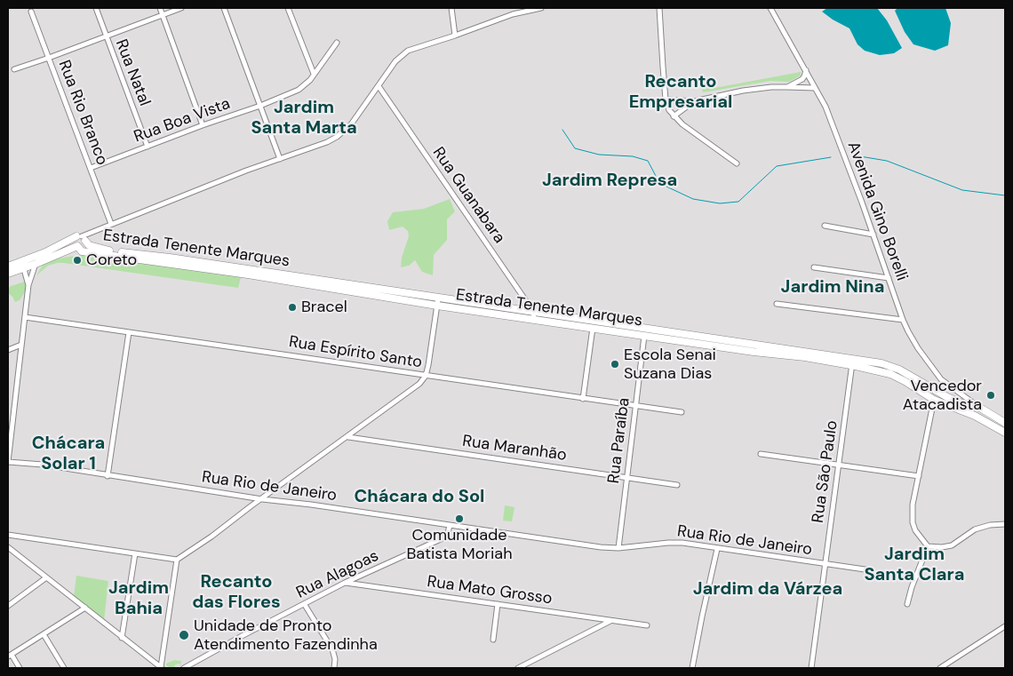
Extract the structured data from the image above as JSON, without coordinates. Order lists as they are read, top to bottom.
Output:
{
  "streets": {
    "main road": ["Estrada Tenente Marques"],
    "street": [
      "Rua Natal",
      "Rua Rio Branco",
      "Rua Boa Vista",
      "Rua Guanabara",
      "Avenida Gino Borelli",
      "Rua Espírito Santo",
      "Rua Paraíba",
      "Rua Maranhão",
      "Rua São Paulo",
      "Rua Rio de Janeiro",
      "Rua Alagoas",
      "Rua Mato Grosso"
    ]
  },
  "crossings": [
    ["Rua Natal", "Rua Boa Vista"],
    ["Rua Rio Branco", "Rua Boa Vista"],
    ["Rua Guanabara", "Estrada Tenente Marques"],
    ["Avenida Gino Borelli", "Estrada Tenente Marques"],
    ["Estrada Tenente Marques", "Rua Paraíba"],
    ["Estrada Tenente Marques", "Rua São Paulo"],
    ["Rua Espírito Santo", "Rua Paraíba"],
    ["Rua Paraíba", "Rua Maranhão"],
    ["Rua Paraíba", "Rua Rio de Janeiro"],
    ["Rua São Paulo", "Rua Rio de Janeiro"],
    ["Rua Rio de Janeiro", "Rua Alagoas"],
    ["Rua Alagoas", "Rua Mato Grosso"]
  ],
  "districts": [
    "Recanto Empresarial",
    "Jardim Santa Marta",
    "Jardim Represa",
    "Jardim Nina",
    "Chácara Solar 1",
    "Chácara do Sol",
    "Jardim Santa Clara",
    "Recanto das Flores",
    "Jardim Bahia",
    "Jardim da Várzea"
  ],
  "places": [
    "Coreto",
    "Bracel",
    "Escola Senai Suzana Dias",
    "Vencedor Atacadista",
    "Comunidade Batista Moriah",
    "Unidade de Pronto Atendimento Fazendinha"
  ]
}
